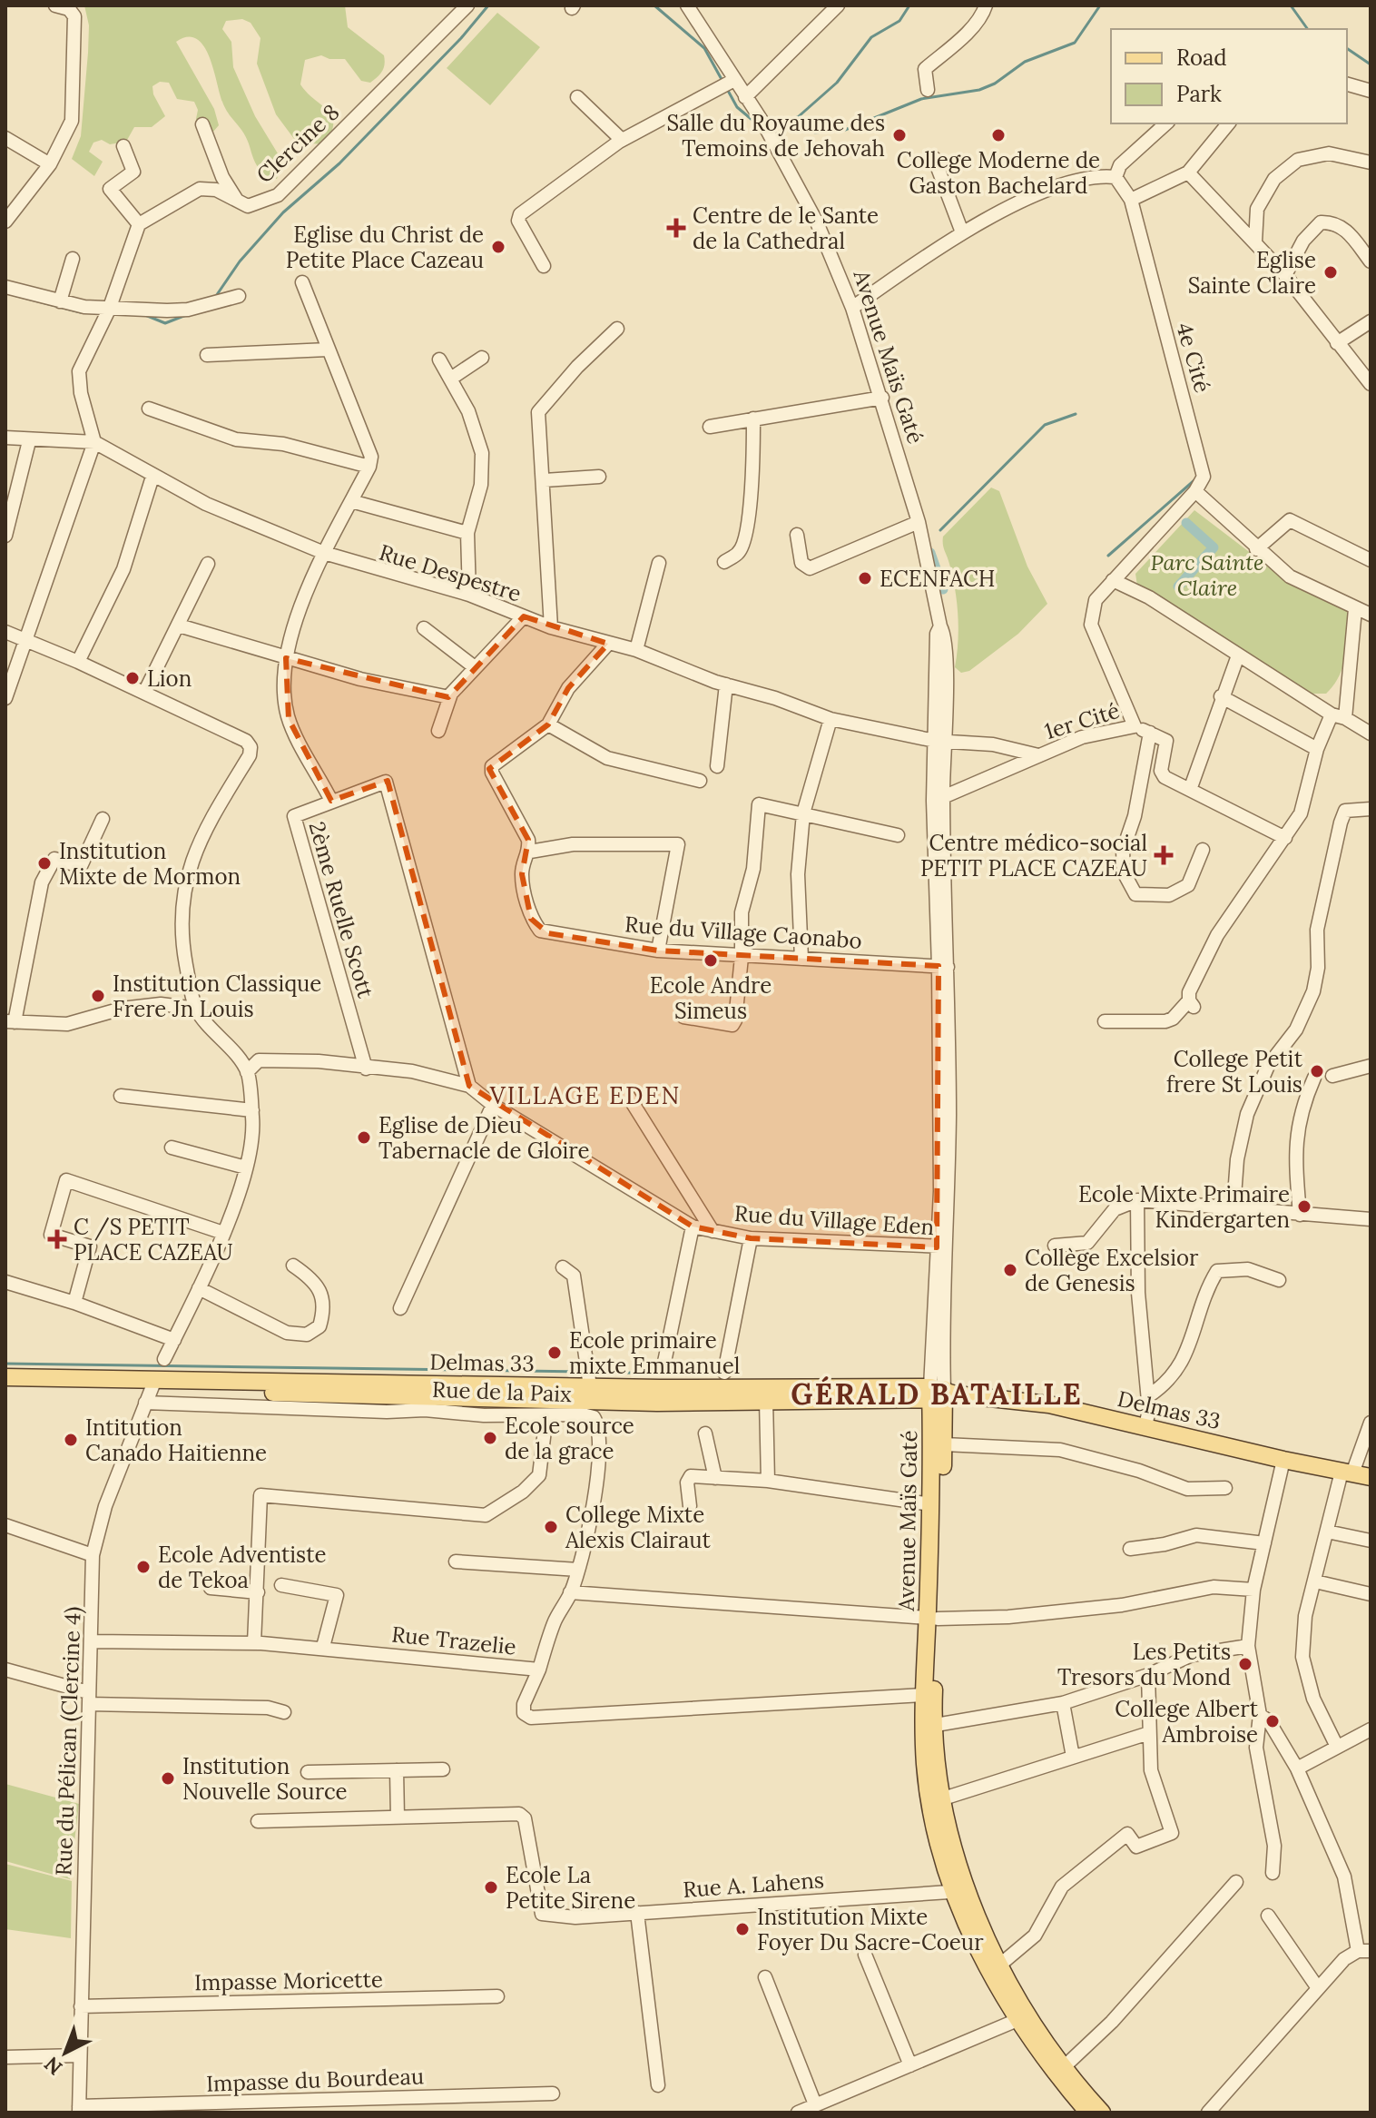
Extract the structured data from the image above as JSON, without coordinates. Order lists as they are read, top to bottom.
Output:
{
  "streets": {
    "main road": ["Avenue Maïs Gaté", "Delmas 33"],
    "street": [
      "Clercine 8",
      "4e Cité",
      "Rue Despestre",
      "1er Cité",
      "2ème Ruelle Scott",
      "Rue du Village Caonabo",
      "Rue du Village Eden",
      "Rue de la Paix",
      "Rue Trazelie",
      "Rue du Pélican (Clercine 4)",
      "Rue A. Lahens",
      "Impasse Moricette",
      "Impasse du Bourdeau"
    ]
  },
  "crossings": [
    ["Avenue Maïs Gaté", "Rue Despestre"],
    ["Avenue Maïs Gaté", "1er Cité"],
    ["Avenue Maïs Gaté", "Rue du Village Caonabo"],
    ["Avenue Maïs Gaté", "Rue du Village Eden"],
    ["Avenue Maïs Gaté", "Delmas 33"],
    ["Avenue Maïs Gaté", "Rue Trazelie"],
    ["Avenue Maïs Gaté", "Rue A. Lahens"],
    ["Rue Despestre", "1er Cité"],
    ["2ème Ruelle Scott", "Rue du Village Eden"],
    ["Delmas 33", "Rue de la Paix"],
    ["Delmas 33", "Rue du Pélican (Clercine 4)"],
    ["Rue de la Paix", "Rue Trazelie"],
    ["Rue de la Paix", "Rue du Pélican (Clercine 4)"],
    ["Rue Trazelie", "Rue du Pélican (Clercine 4)"],
    ["Rue du Pélican (Clercine 4)", "Impasse Moricette"],
    ["Rue du Pélican (Clercine 4)", "Impasse du Bourdeau"]
  ],
  "districts": ["VILLAGE EDEN", "GÉRALD BATAILLE"],
  "parks": ["Parc Sainte Claire"],
  "places": {
    "other": [
      "Salle du Royaume des Temoins de Jehovah",
      "College Moderne de Gaston Bachelard",
      "Eglise du Christ de Petite Place Cazeau",
      "Eglise Sainte Claire",
      "ECENFACH",
      "Lion",
      "Institution Mixte de Mormon",
      "Ecole Andre Simeus",
      "Institution Classique Frere Jn Louis",
      "College Petit frere St Louis",
      "Eglise de Dieu Tabernacle de Gloire",
      "Ecole Mixte Primaire Kindergarten",
      "Collège Excelsior de Genesis",
      "Ecole primaire mixte Emmanuel",
      "Ecole source de la grace",
      "Intitution Canado Haitienne",
      "College Mixte Alexis Clairaut",
      "Ecole Adventiste de Tekoa",
      "Les Petits Tresors du Mond",
      "College Albert Ambroise",
      "Institution Nouvelle Source",
      "Ecole La Petite Sirene",
      "Institution Mixte Foyer Du Sacre-Coeur"
    ],
    "health": ["Centre de le Sante de la Cathedral", "Centre médico-social PETIT PLACE CAZEAU", "C /S PETIT PLACE CAZEAU"]
  },
  "legend": ["Road", "Park"],
  "north": "bottom left"
}
